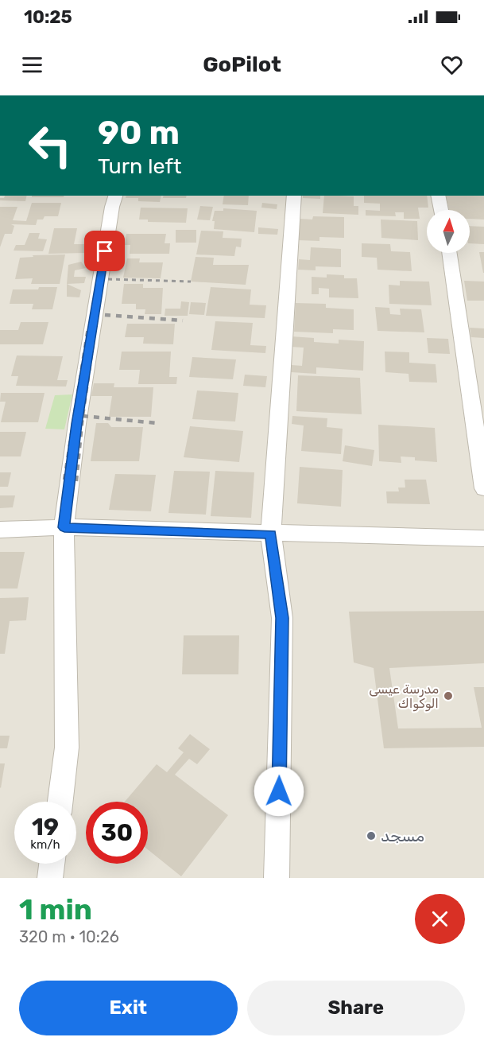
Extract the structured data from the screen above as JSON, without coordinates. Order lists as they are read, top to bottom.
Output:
{
  "places": ["مدرسة عيسى الوكواك", "مسجد"],
  "north": "top",
  "page": {
    "status": "10:25",
    "header": "GoPilot",
    "turn": ["90 m", "Turn left"],
    "speed": "19 km/h",
    "limit": "30",
    "heading": ["1 min", "320 m · 10:26"],
    "buttons": ["Exit", "Share"]
  }
}
